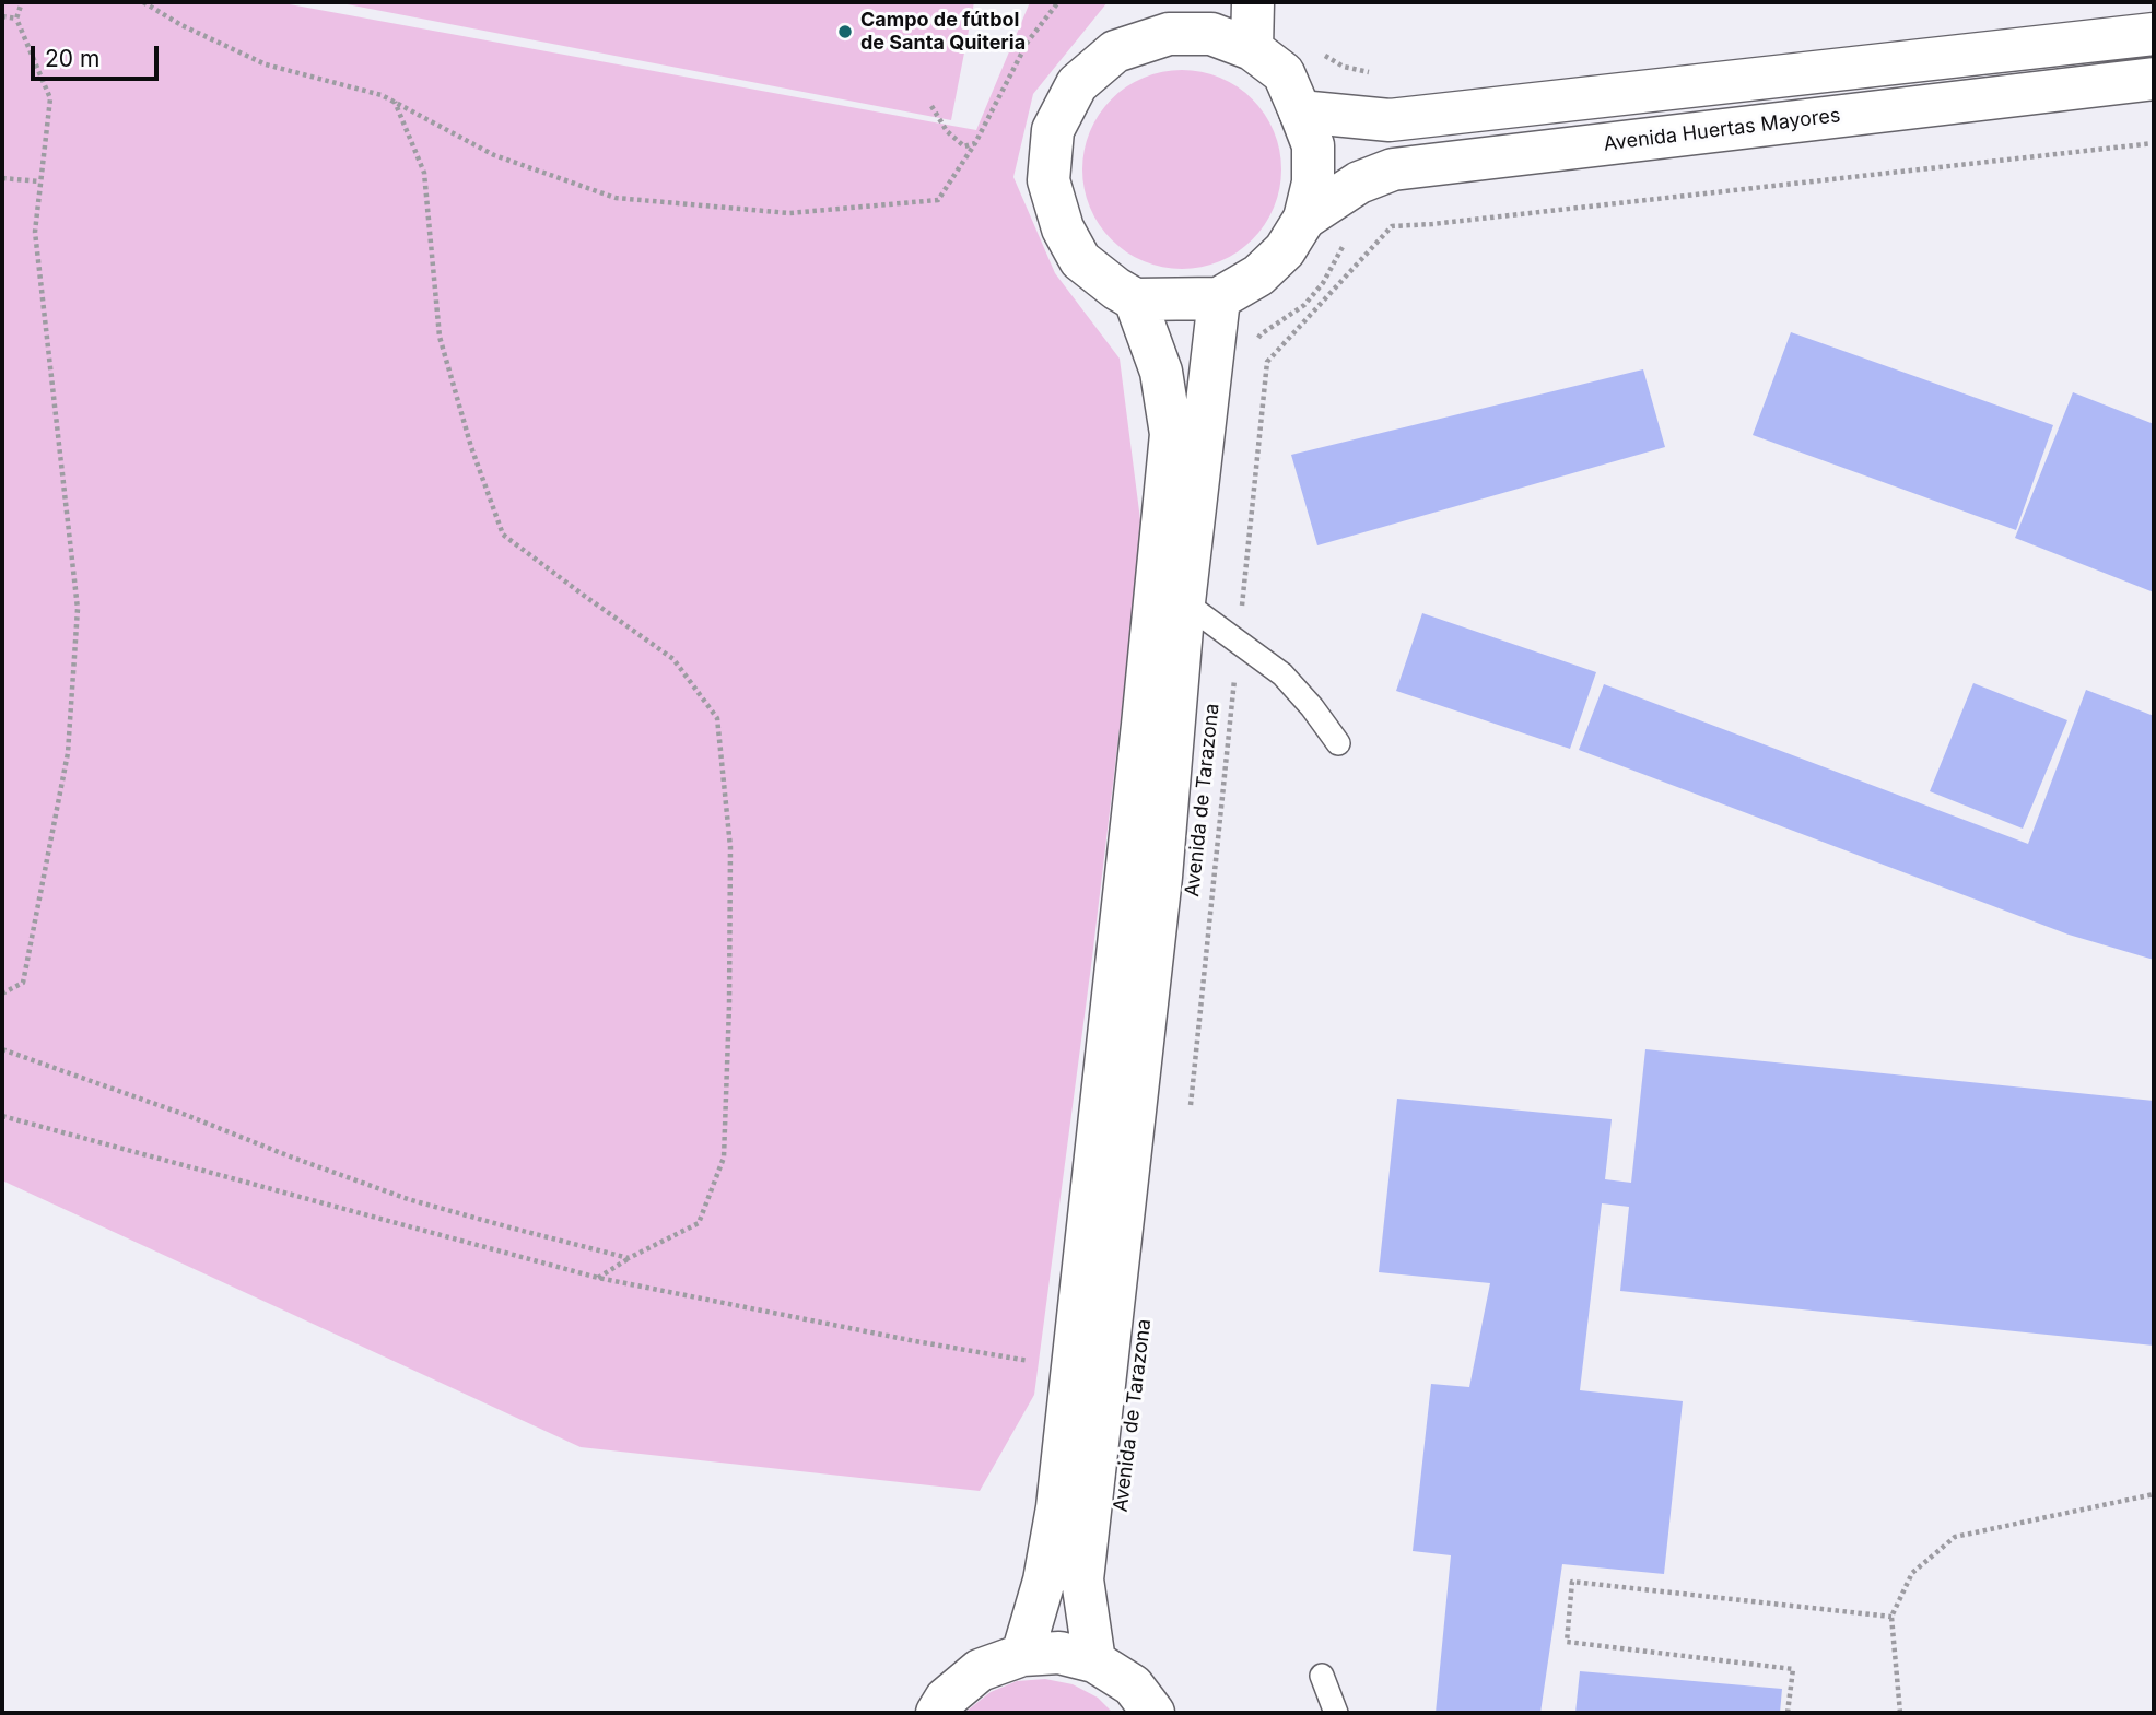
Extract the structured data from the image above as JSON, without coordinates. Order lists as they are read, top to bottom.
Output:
{
  "streets": {
    "main road": ["Avenida Huertas Mayores", "Avenida de Tarazona"]
  },
  "crossings": [
    ["Avenida Huertas Mayores", "Avenida de Tarazona"]
  ],
  "places": ["Campo de fútbol de Santa Quiteria"],
  "scale_bar": "20 m"
}
